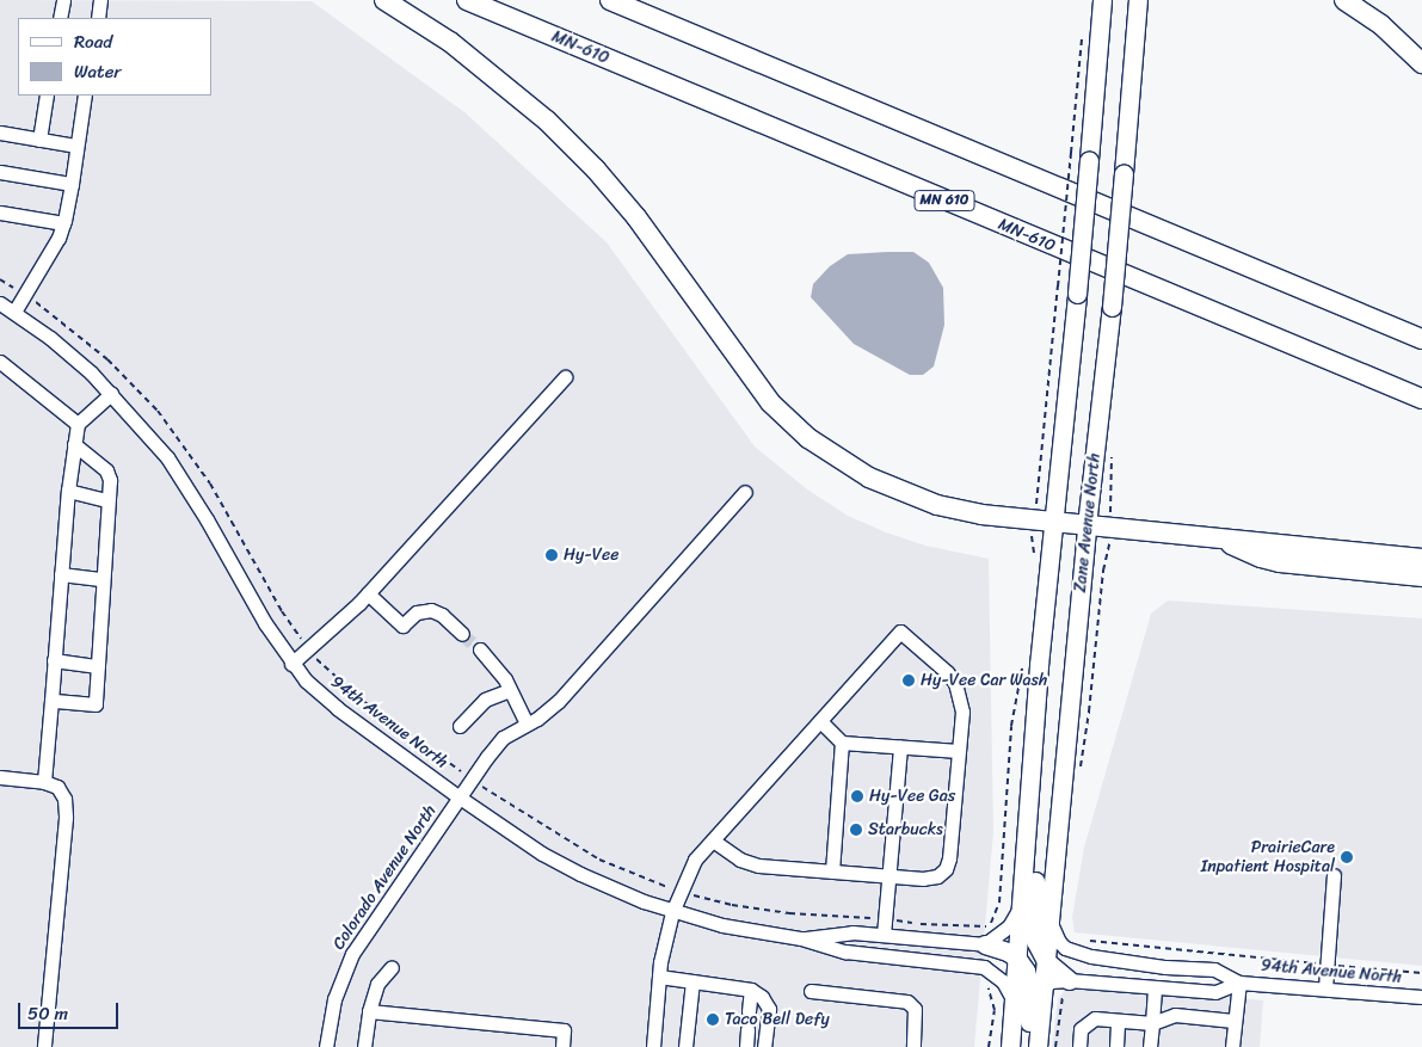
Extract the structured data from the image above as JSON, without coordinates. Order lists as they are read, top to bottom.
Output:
{
  "streets": {
    "highway": ["MN-610", "MN 610"],
    "main road": ["Zane Avenue North"],
    "street": ["94th Avenue North", "Colorado Avenue North"]
  },
  "crossings": [
    ["94th Avenue North", "Colorado Avenue North"]
  ],
  "places": [
    "Hy-Vee",
    "Hy-Vee Car Wash",
    "Hy-Vee Gas",
    "Starbucks",
    "PrairieCare Inpatient Hospital",
    "Taco Bell Defy"
  ],
  "legend": ["Road", "Water"],
  "scale_bar": "50 m"
}
